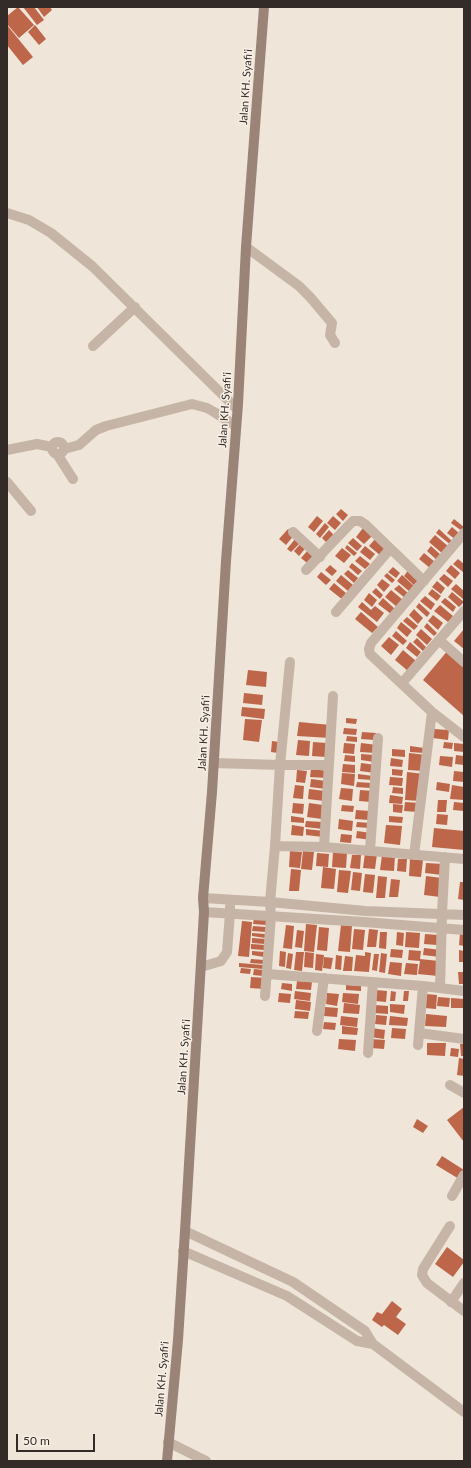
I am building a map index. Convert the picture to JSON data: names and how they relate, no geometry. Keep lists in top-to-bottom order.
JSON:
{
  "streets": {
    "main road": ["Jalan KH. Syafi'i"]
  },
  "scale_bar": "50 m"
}
